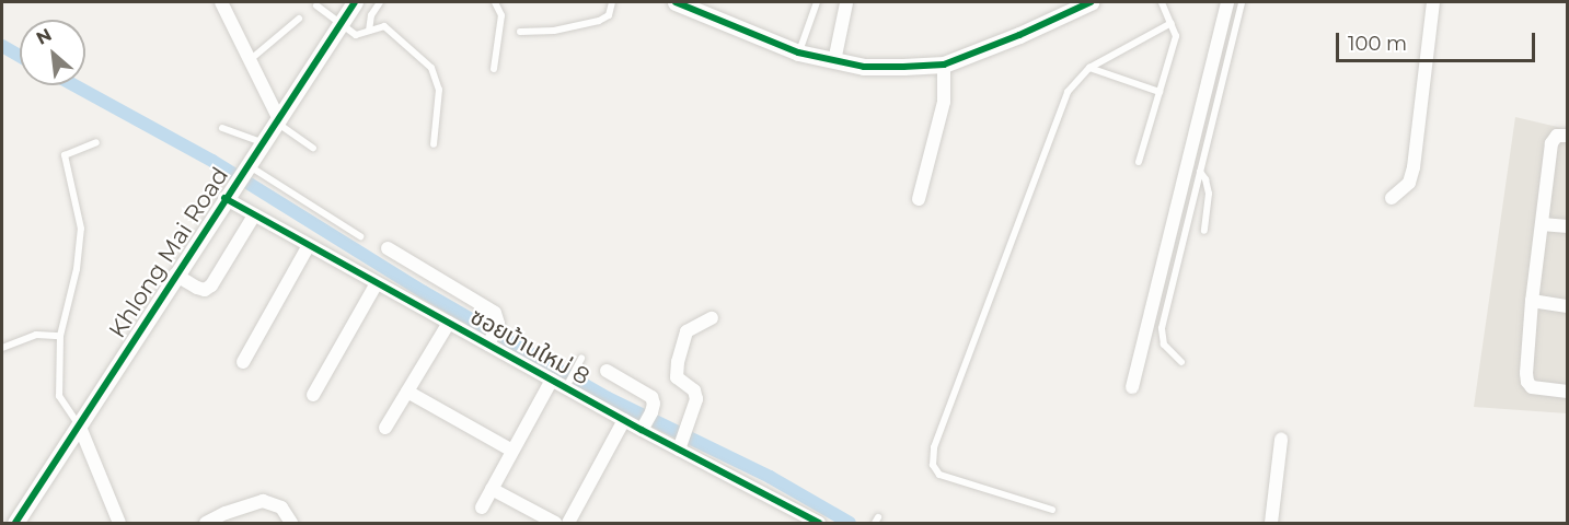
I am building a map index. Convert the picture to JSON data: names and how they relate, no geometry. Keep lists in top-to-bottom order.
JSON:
{
  "streets": {
    "street": ["Khlong Mai Road", "ซอยบ้านใหม่ 8"]
  },
  "crossings": [
    ["Khlong Mai Road", "ซอยบ้านใหม่ 8"]
  ],
  "scale_bar": "100 m",
  "north": "top left"
}
